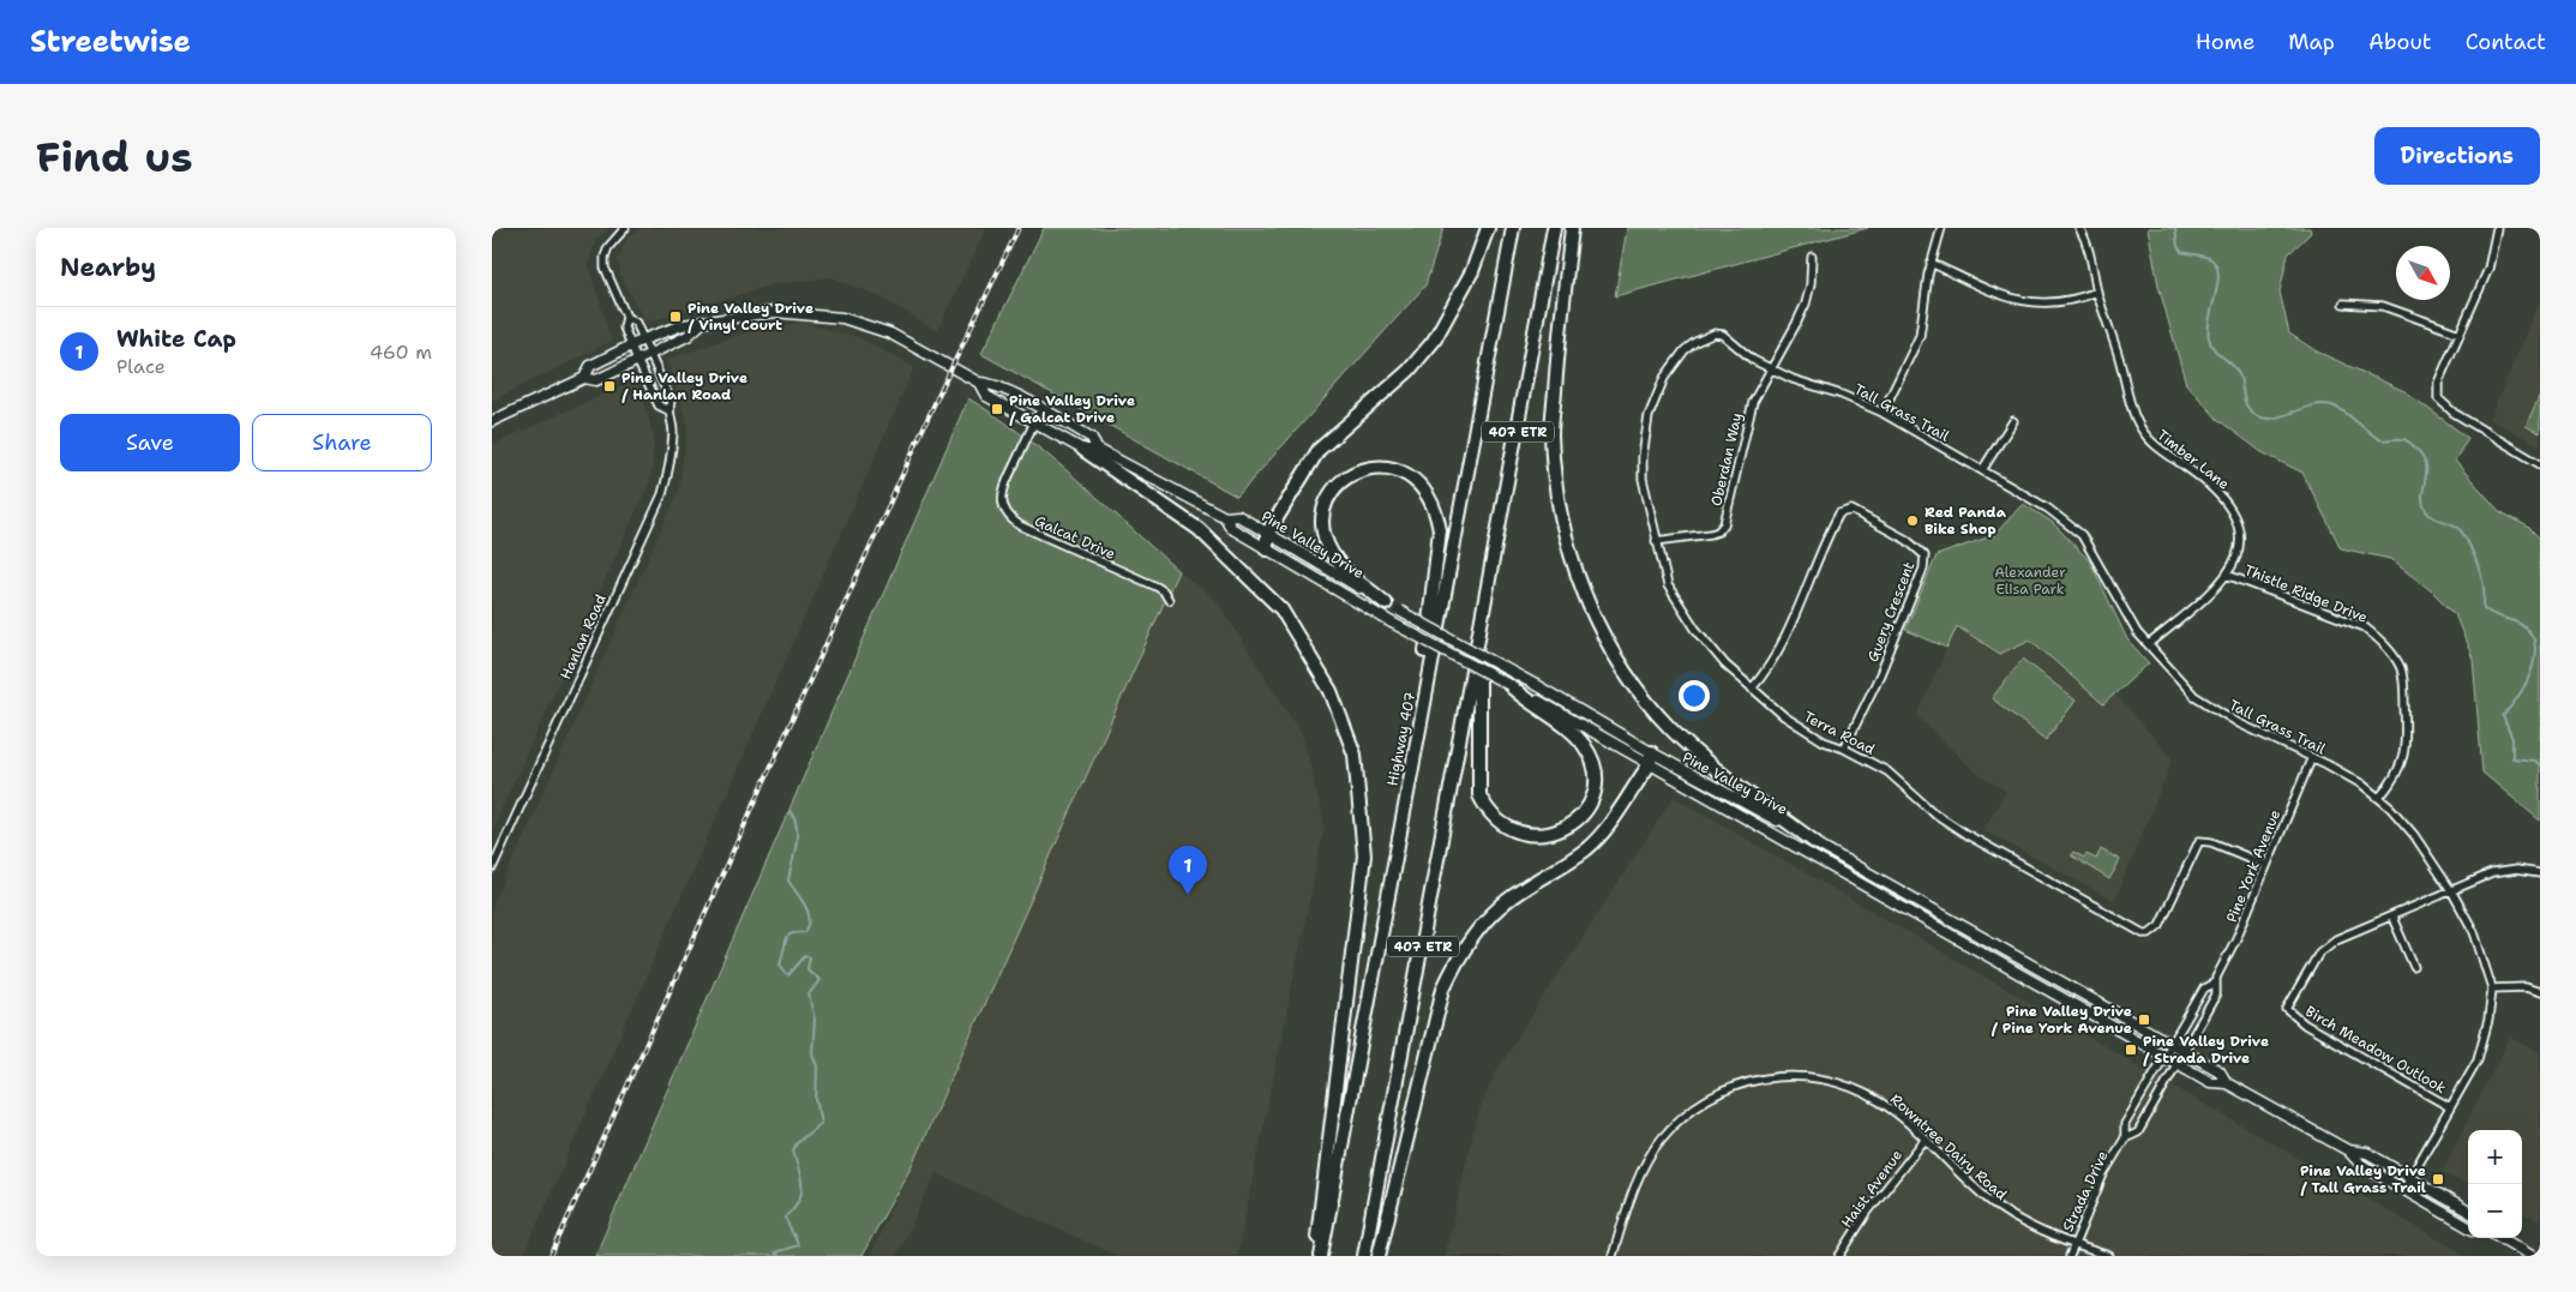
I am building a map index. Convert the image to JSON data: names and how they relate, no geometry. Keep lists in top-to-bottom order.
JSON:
{
  "streets": {
    "highway": ["407 ETR", "Highway 407"],
    "main road": ["Pine Valley Drive"],
    "street": [
      "Tall Grass Trail",
      "Oberdan Way",
      "Timber Lane",
      "Galcat Drive",
      "Thistle Ridge Drive",
      "Guery Crescent",
      "Hanlan Road",
      "Terra Road",
      "Pine York Avenue",
      "Birch Meadow Outlook",
      "Rowntree Dairy Road",
      "Haist Avenue",
      "Strada Drive"
    ]
  },
  "crossings": [
    ["Tall Grass Trail", "Oberdan Way"],
    ["Tall Grass Trail", "Timber Lane"],
    ["Tall Grass Trail", "Pine Valley Drive"],
    ["Tall Grass Trail", "Thistle Ridge Drive"],
    ["Tall Grass Trail", "Terra Road"],
    ["Tall Grass Trail", "Pine York Avenue"],
    ["Tall Grass Trail", "Birch Meadow Outlook"],
    ["Oberdan Way", "Terra Road"],
    ["Timber Lane", "Thistle Ridge Drive"],
    ["Galcat Drive", "Pine Valley Drive"],
    ["Pine Valley Drive", "Hanlan Road"],
    ["Pine Valley Drive", "Pine York Avenue"],
    ["Pine Valley Drive", "Strada Drive"],
    ["Guery Crescent", "Terra Road"],
    ["Terra Road", "Pine York Avenue"],
    ["Pine York Avenue", "Strada Drive"],
    ["Rowntree Dairy Road", "Haist Avenue"],
    ["Rowntree Dairy Road", "Strada Drive"]
  ],
  "parks": ["Alexander Elisa Park"],
  "places": {
    "transit": [
      "Pine Valley Drive / Vinyl Court",
      "Pine Valley Drive / Hanlan Road",
      "Pine Valley Drive / Galcat Drive",
      "Pine Valley Drive / Pine York Avenue",
      "Pine Valley Drive / Strada Drive",
      "Pine Valley Drive / Tall Grass Trail"
    ],
    "other": ["Red Panda Bike Shop"]
  },
  "north": "bottom right",
  "page": {
    "header": "Streetwise",
    "nav": [
      "Home",
      "Map",
      "About",
      "Contact"
    ],
    "buttons": [
      "Directions",
      ["Save", "Share"]
    ],
    "title": "Find us",
    "heading": "Nearby",
    "list": [
      {
        "mark": "1",
        "name": "White Cap",
        "note": "Place",
        "value": "460 m"
      }
    ],
    "pins": "1",
    "map_buttons": ["+", "−"]
  }
}
